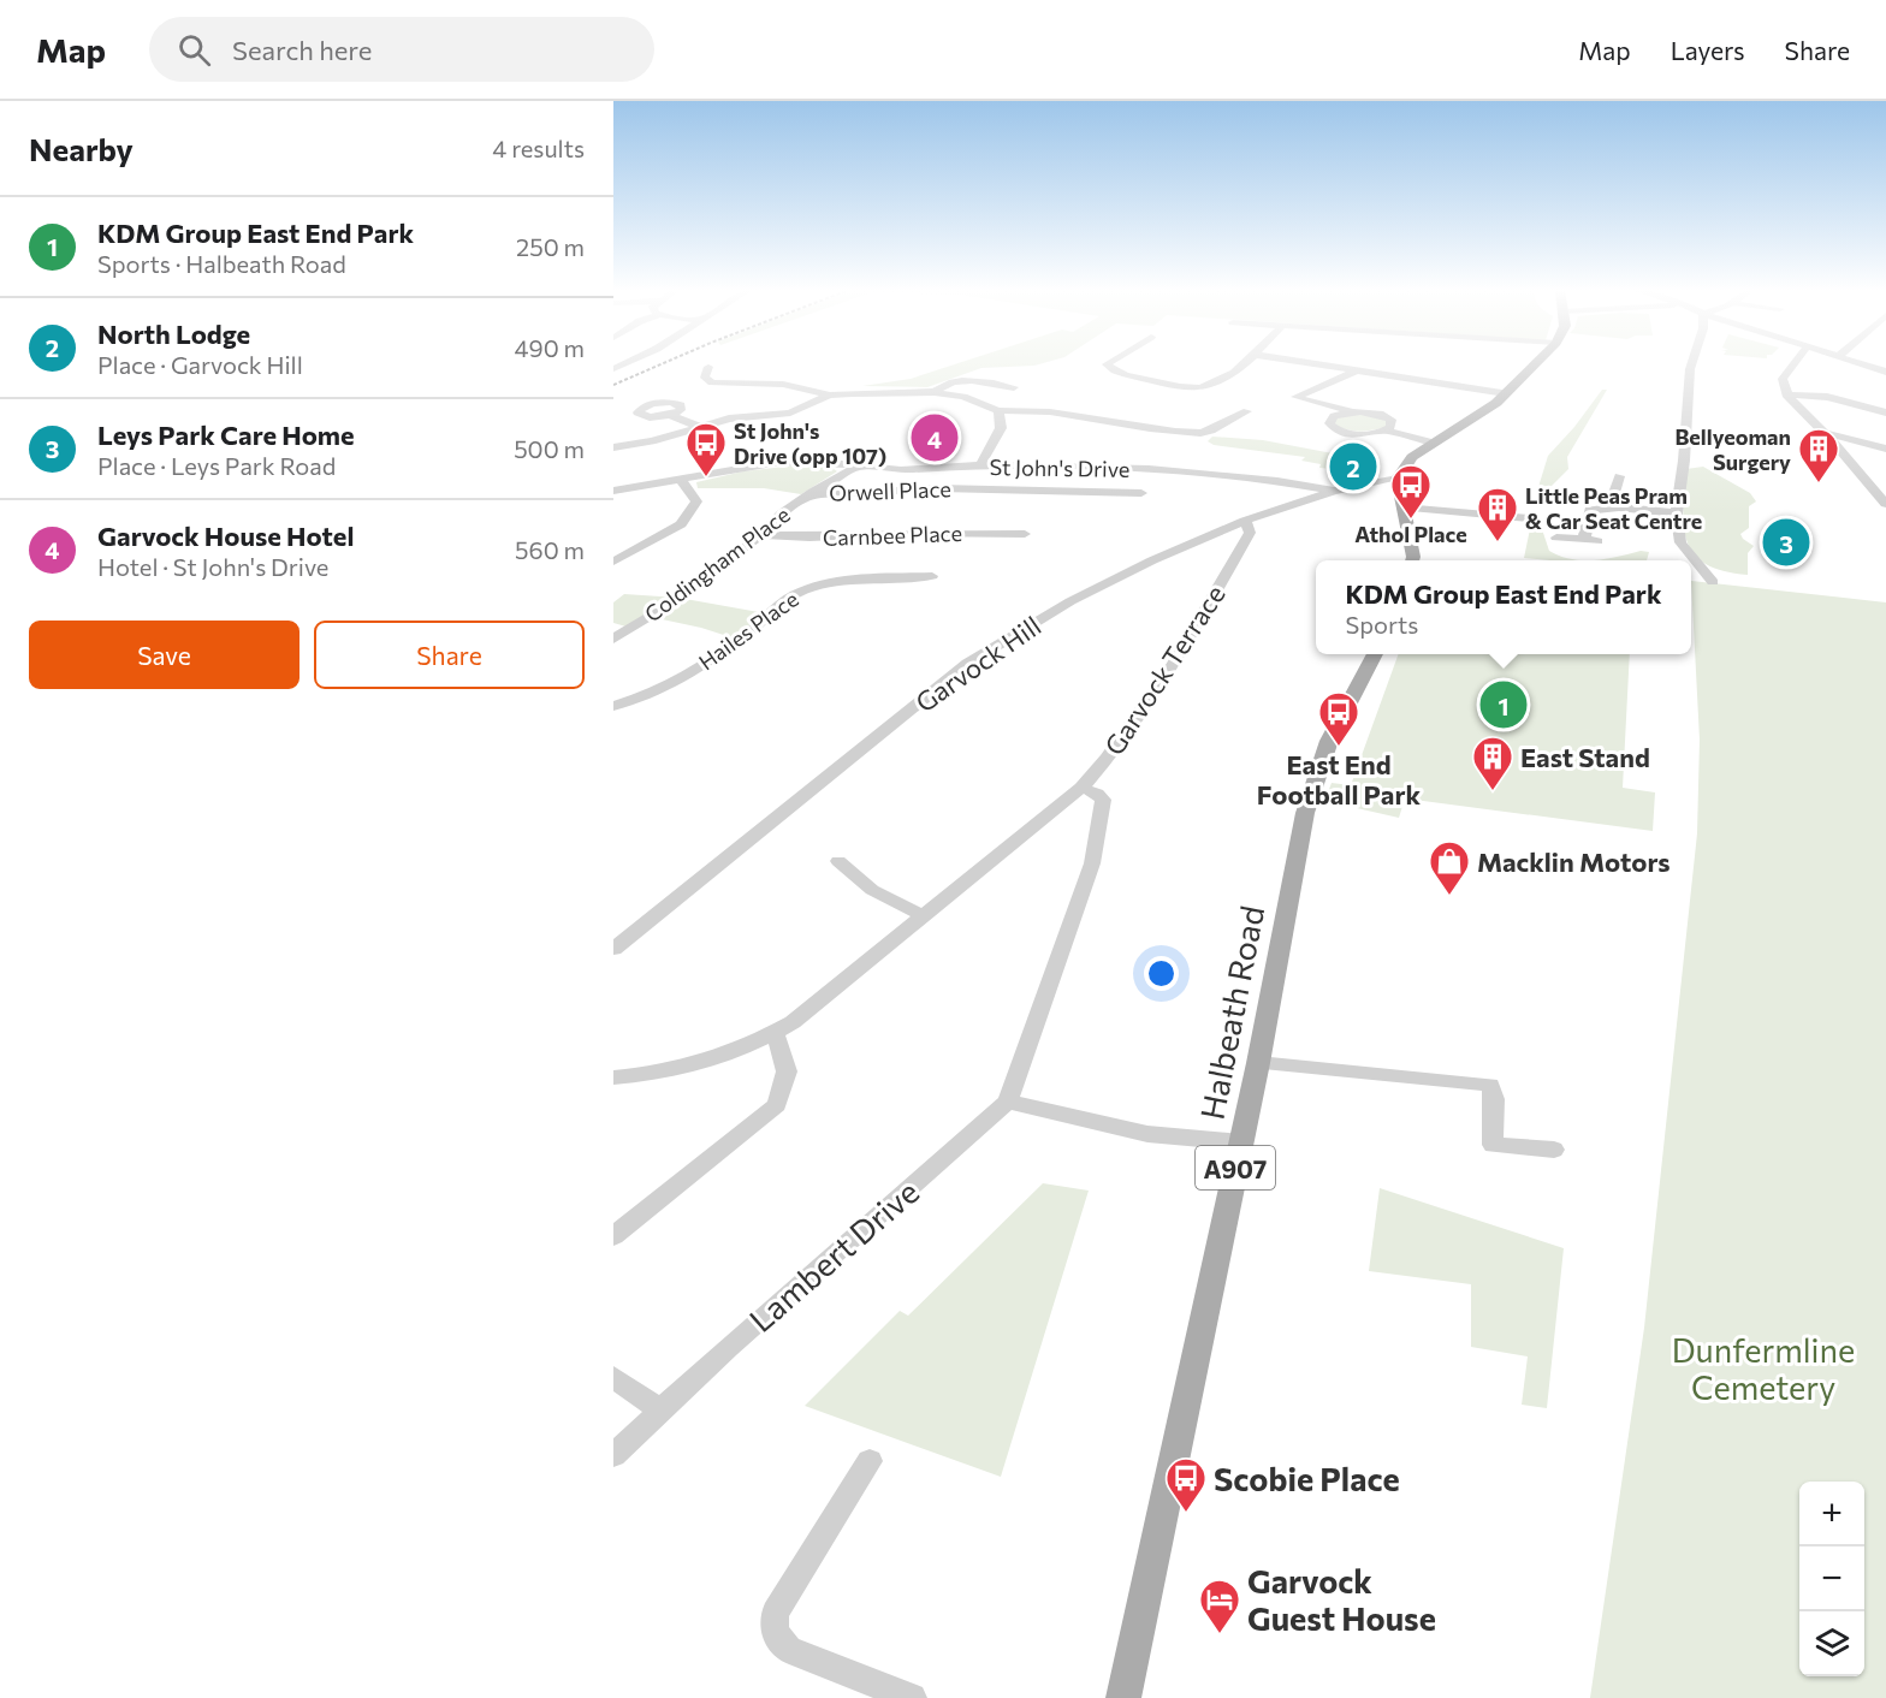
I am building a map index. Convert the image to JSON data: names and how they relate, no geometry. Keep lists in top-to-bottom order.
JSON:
{
  "streets": {
    "main road": ["Halbeath Road", "A907"],
    "street": [
      "St John's Drive",
      "Orwell Place",
      "Carnbee Place",
      "Coldingham Place",
      "Hailes Place",
      "Garvock Hill",
      "Garvock Terrace",
      "Lambert Drive"
    ]
  },
  "crossings": [
    ["St John's Drive", "Coldingham Place"],
    ["St John's Drive", "Garvock Hill"],
    ["Orwell Place", "Coldingham Place"],
    ["Carnbee Place", "Coldingham Place"],
    ["Garvock Hill", "Garvock Terrace"],
    ["Garvock Terrace", "Lambert Drive"]
  ],
  "parks": ["Dunfermline Cemetery"],
  "places": {
    "bus stop": [
      "St John's Drive (opp 107)",
      "Athol Place",
      "East End Football Park",
      "Scobie Place"
    ],
    "building": ["Bellyeoman Surgery", "Little Peas Pram & Car Seat Centre", "East Stand"],
    "shop": ["Macklin Motors"],
    "hotel": ["Garvock Guest House"]
  },
  "page": {
    "header": "Map",
    "search": "Search here",
    "nav": ["Map", "Layers", "Share"],
    "heading": ["Nearby", "4 results"],
    "list": [
      {
        "mark": "1",
        "name": "KDM Group East End Park",
        "note": "Sports · Halbeath Road",
        "value": "250 m"
      },
      {
        "mark": "2",
        "name": "North Lodge",
        "note": "Place · Garvock Hill",
        "value": "490 m"
      },
      {
        "mark": "3",
        "name": "Leys Park Care Home",
        "note": "Place · Leys Park Road",
        "value": "500 m"
      },
      {
        "mark": "4",
        "name": "Garvock House Hotel",
        "note": "Hotel · St John's Drive",
        "value": "560 m"
      }
    ],
    "pins": [
      "4",
      "2",
      "3",
      "1"
    ],
    "popup": ["KDM Group East End Park", "Sports"],
    "buttons": ["Save", "Share"],
    "map_buttons": ["+", "−"]
  }
}
